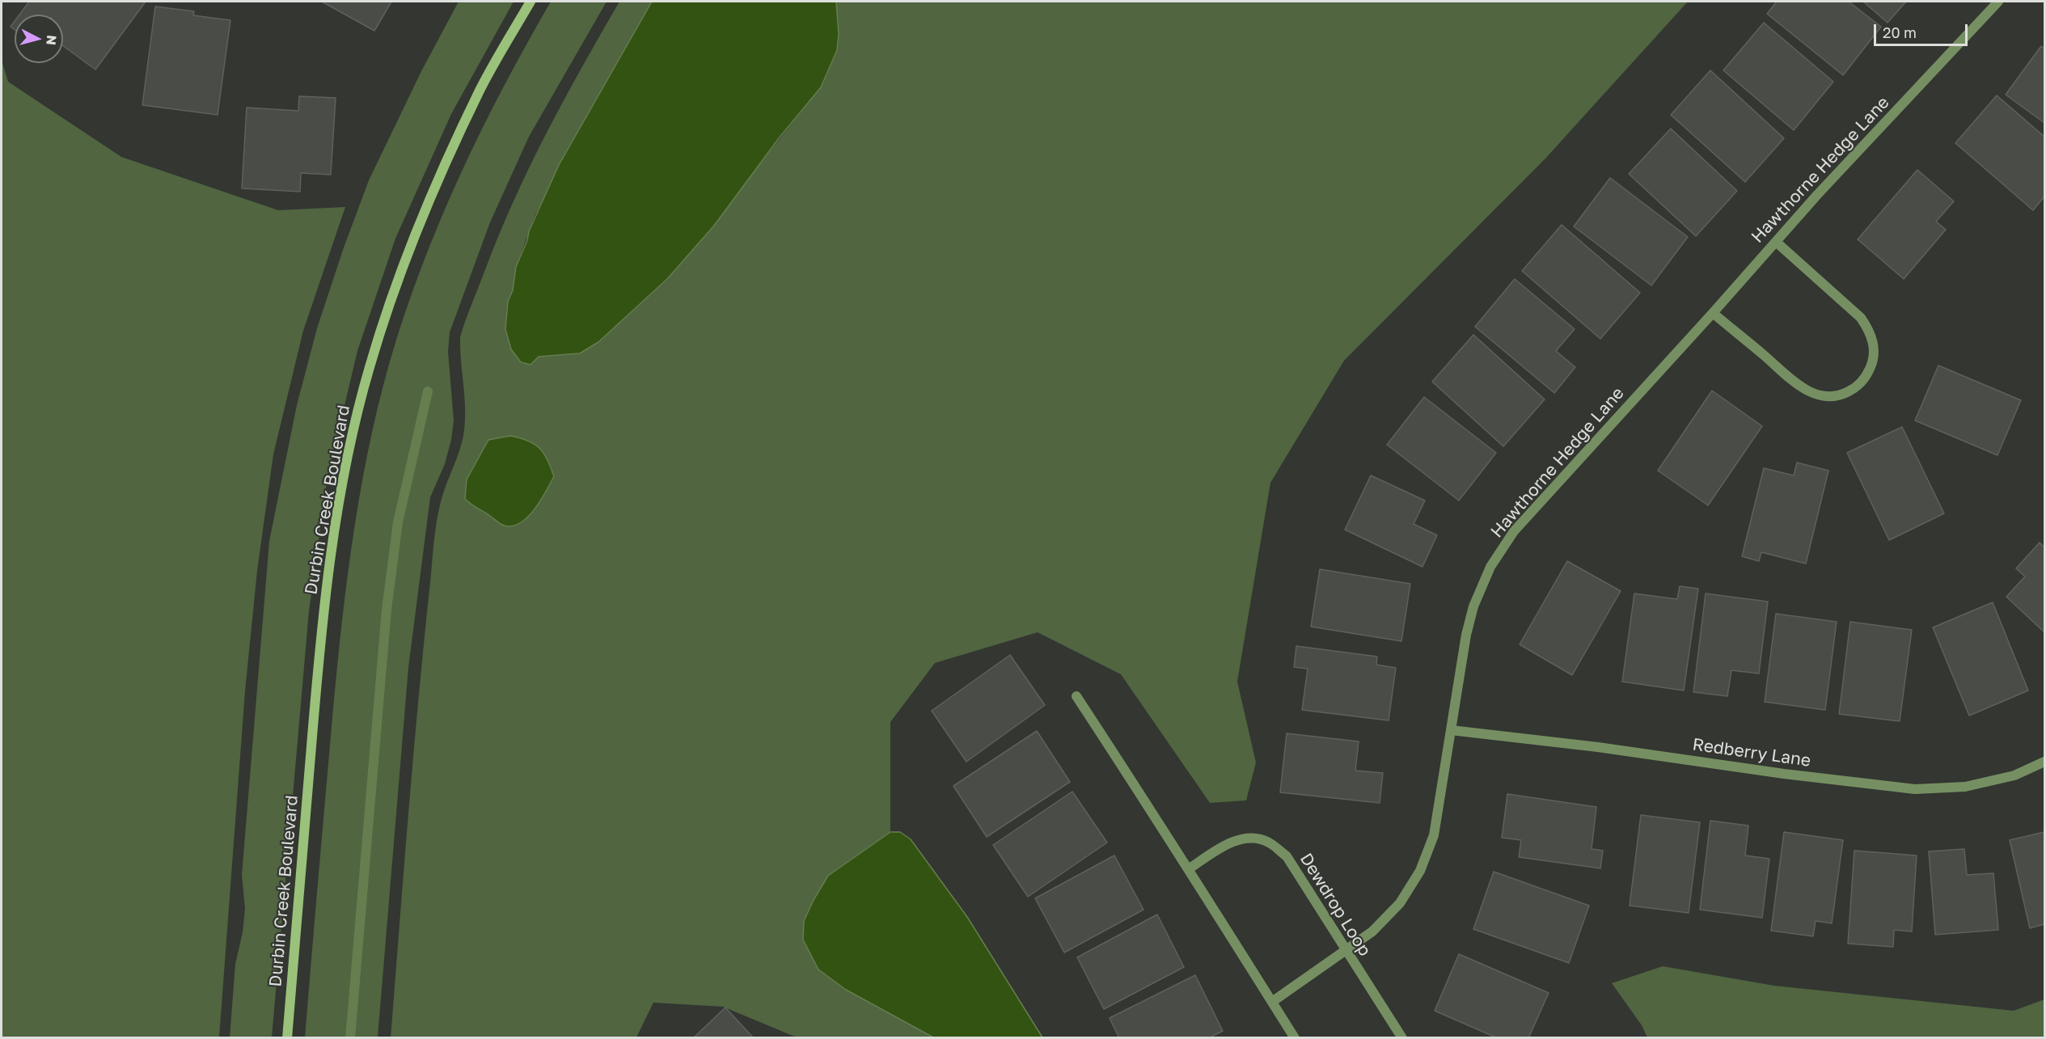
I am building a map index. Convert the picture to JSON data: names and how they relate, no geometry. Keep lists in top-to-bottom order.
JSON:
{
  "streets": {
    "street": [
      "Hawthorne Hedge Lane",
      "Durbin Creek Boulevard",
      "Redberry Lane",
      "Dewdrop Loop"
    ]
  },
  "crossings": [
    ["Hawthorne Hedge Lane", "Redberry Lane"],
    ["Hawthorne Hedge Lane", "Dewdrop Loop"]
  ],
  "scale_bar": "20 m",
  "north": "right"
}
